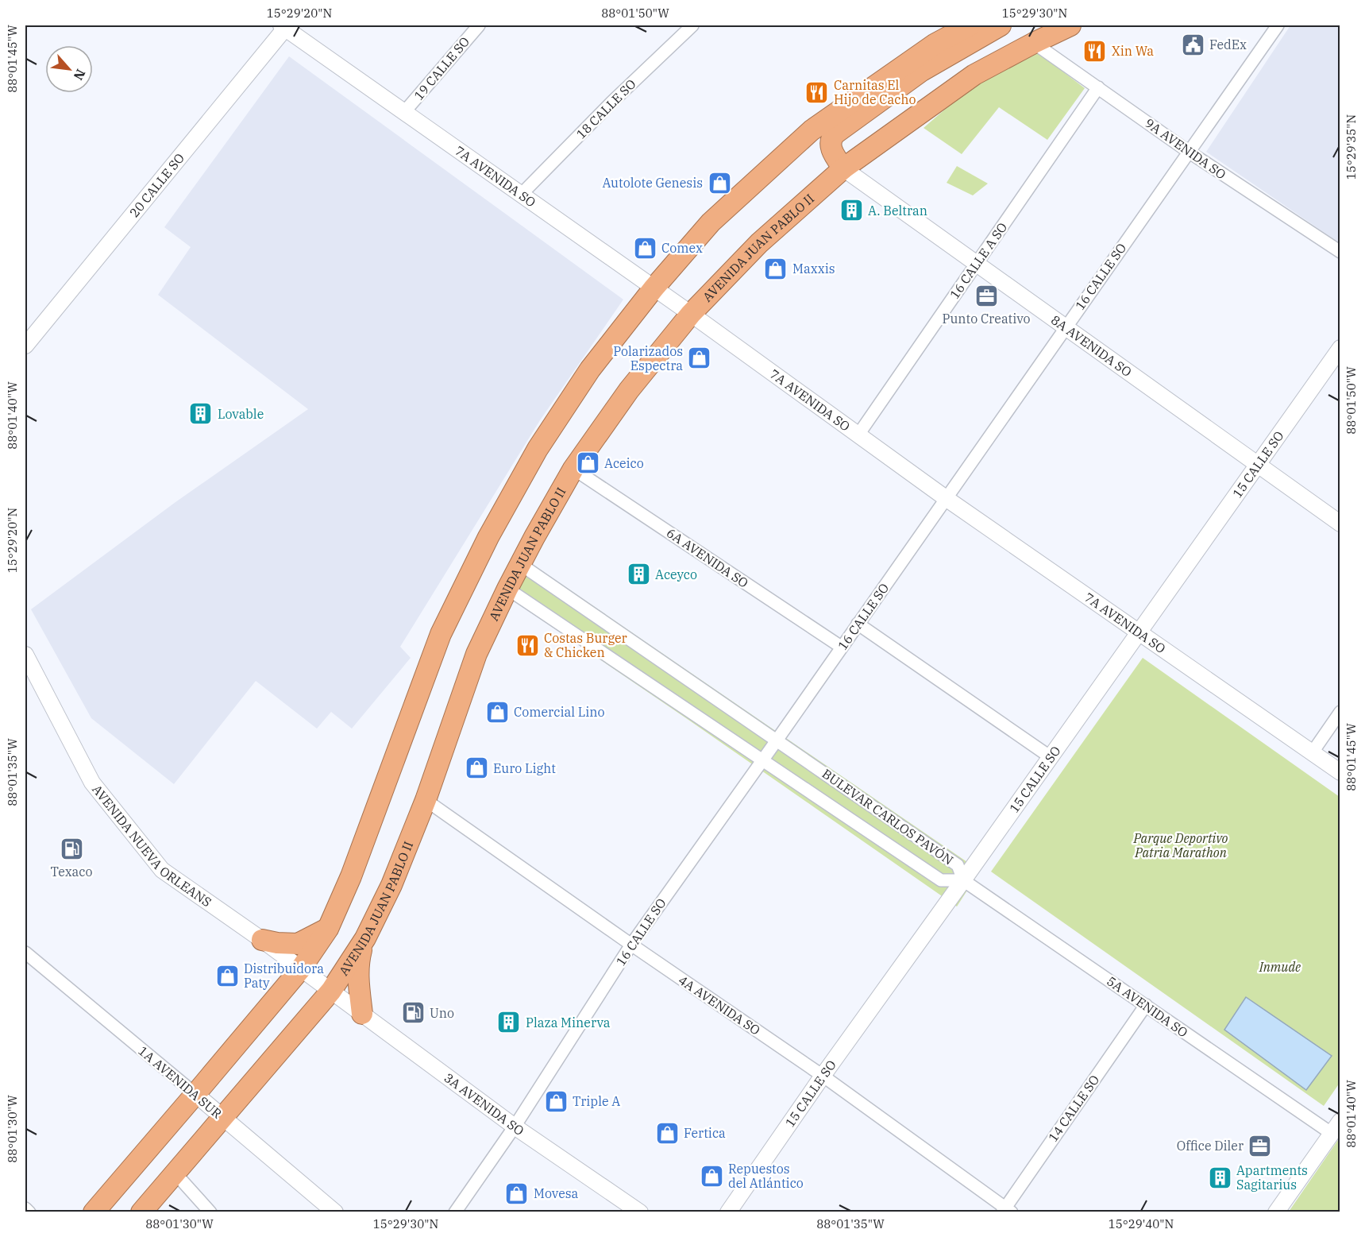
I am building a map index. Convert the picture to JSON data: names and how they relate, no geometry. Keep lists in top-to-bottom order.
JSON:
{
  "streets": {
    "highway": ["AVENIDA JUAN PABLO II"],
    "street": [
      "19 CALLE SO",
      "18 CALLE SO",
      "9A AVENIDA SO",
      "7A AVENIDA SO",
      "20 CALLE SO",
      "16 CALLE A SO",
      "16 CALLE SO",
      "8A AVENIDA SO",
      "15 CALLE SO",
      "6A AVENIDA SO",
      "BULEVAR CARLOS PAVÓN",
      "AVENIDA NUEVA ORLEANS",
      "4A AVENIDA SO",
      "5A AVENIDA SO",
      "1A AVENIDA SUR",
      "3A AVENIDA SO",
      "14 CALLE SO"
    ]
  },
  "crossings": [
    ["19 CALLE SO", "7A AVENIDA SO"],
    ["18 CALLE SO", "7A AVENIDA SO"],
    ["9A AVENIDA SO", "AVENIDA JUAN PABLO II"],
    ["9A AVENIDA SO", "16 CALLE A SO"],
    ["9A AVENIDA SO", "16 CALLE SO"],
    ["7A AVENIDA SO", "20 CALLE SO"],
    ["7A AVENIDA SO", "AVENIDA JUAN PABLO II"],
    ["7A AVENIDA SO", "16 CALLE A SO"],
    ["7A AVENIDA SO", "16 CALLE SO"],
    ["7A AVENIDA SO", "15 CALLE SO"],
    ["AVENIDA JUAN PABLO II", "8A AVENIDA SO"],
    ["AVENIDA JUAN PABLO II", "6A AVENIDA SO"],
    ["AVENIDA JUAN PABLO II", "BULEVAR CARLOS PAVÓN"],
    ["AVENIDA JUAN PABLO II", "AVENIDA NUEVA ORLEANS"],
    ["AVENIDA JUAN PABLO II", "4A AVENIDA SO"],
    ["AVENIDA JUAN PABLO II", "1A AVENIDA SUR"],
    ["AVENIDA JUAN PABLO II", "3A AVENIDA SO"],
    ["16 CALLE A SO", "8A AVENIDA SO"],
    ["16 CALLE SO", "8A AVENIDA SO"],
    ["16 CALLE SO", "6A AVENIDA SO"],
    ["16 CALLE SO", "BULEVAR CARLOS PAVÓN"],
    ["16 CALLE SO", "4A AVENIDA SO"],
    ["16 CALLE SO", "3A AVENIDA SO"],
    ["8A AVENIDA SO", "15 CALLE SO"],
    ["15 CALLE SO", "BULEVAR CARLOS PAVÓN"],
    ["15 CALLE SO", "4A AVENIDA SO"],
    ["15 CALLE SO", "5A AVENIDA SO"],
    ["BULEVAR CARLOS PAVÓN", "5A AVENIDA SO"],
    ["AVENIDA NUEVA ORLEANS", "3A AVENIDA SO"],
    ["4A AVENIDA SO", "14 CALLE SO"],
    ["5A AVENIDA SO", "14 CALLE SO"]
  ],
  "parks": ["Parque Deportivo Patria Marathon", "Inmude"],
  "places": {
    "public building": ["FedEx"],
    "restaurant": ["Xin Wa", "Carnitas El Hijo de Cacho", "Costas Burger & Chicken"],
    "shop": [
      "Autolote Genesis",
      "Comex",
      "Maxxis",
      "Polarizados Espectra",
      "Aceico",
      "Comercial Lino",
      "Euro Light",
      "Distribuidora Paty",
      "Triple A",
      "Fertica",
      "Repuestos del Atlántico",
      "Movesa"
    ],
    "building": [
      "A. Beltran",
      "Lovable",
      "Aceyco",
      "Plaza Minerva",
      "Apartments Sagitarius"
    ],
    "office": ["Punto Creativo", "Office Diler"],
    "fuel station": ["Texaco", "Uno"]
  },
  "north": "bottom right",
  "coordinates": [
    "15°29'20\"N",
    "88°01'50\"W",
    "15°29'30\"N",
    "88°01'45\"W",
    "15°29'35\"N",
    "88°01'40\"W",
    "88°01'35\"W",
    "88°01'30\"W",
    "15°29'40\"N"
  ]
}
